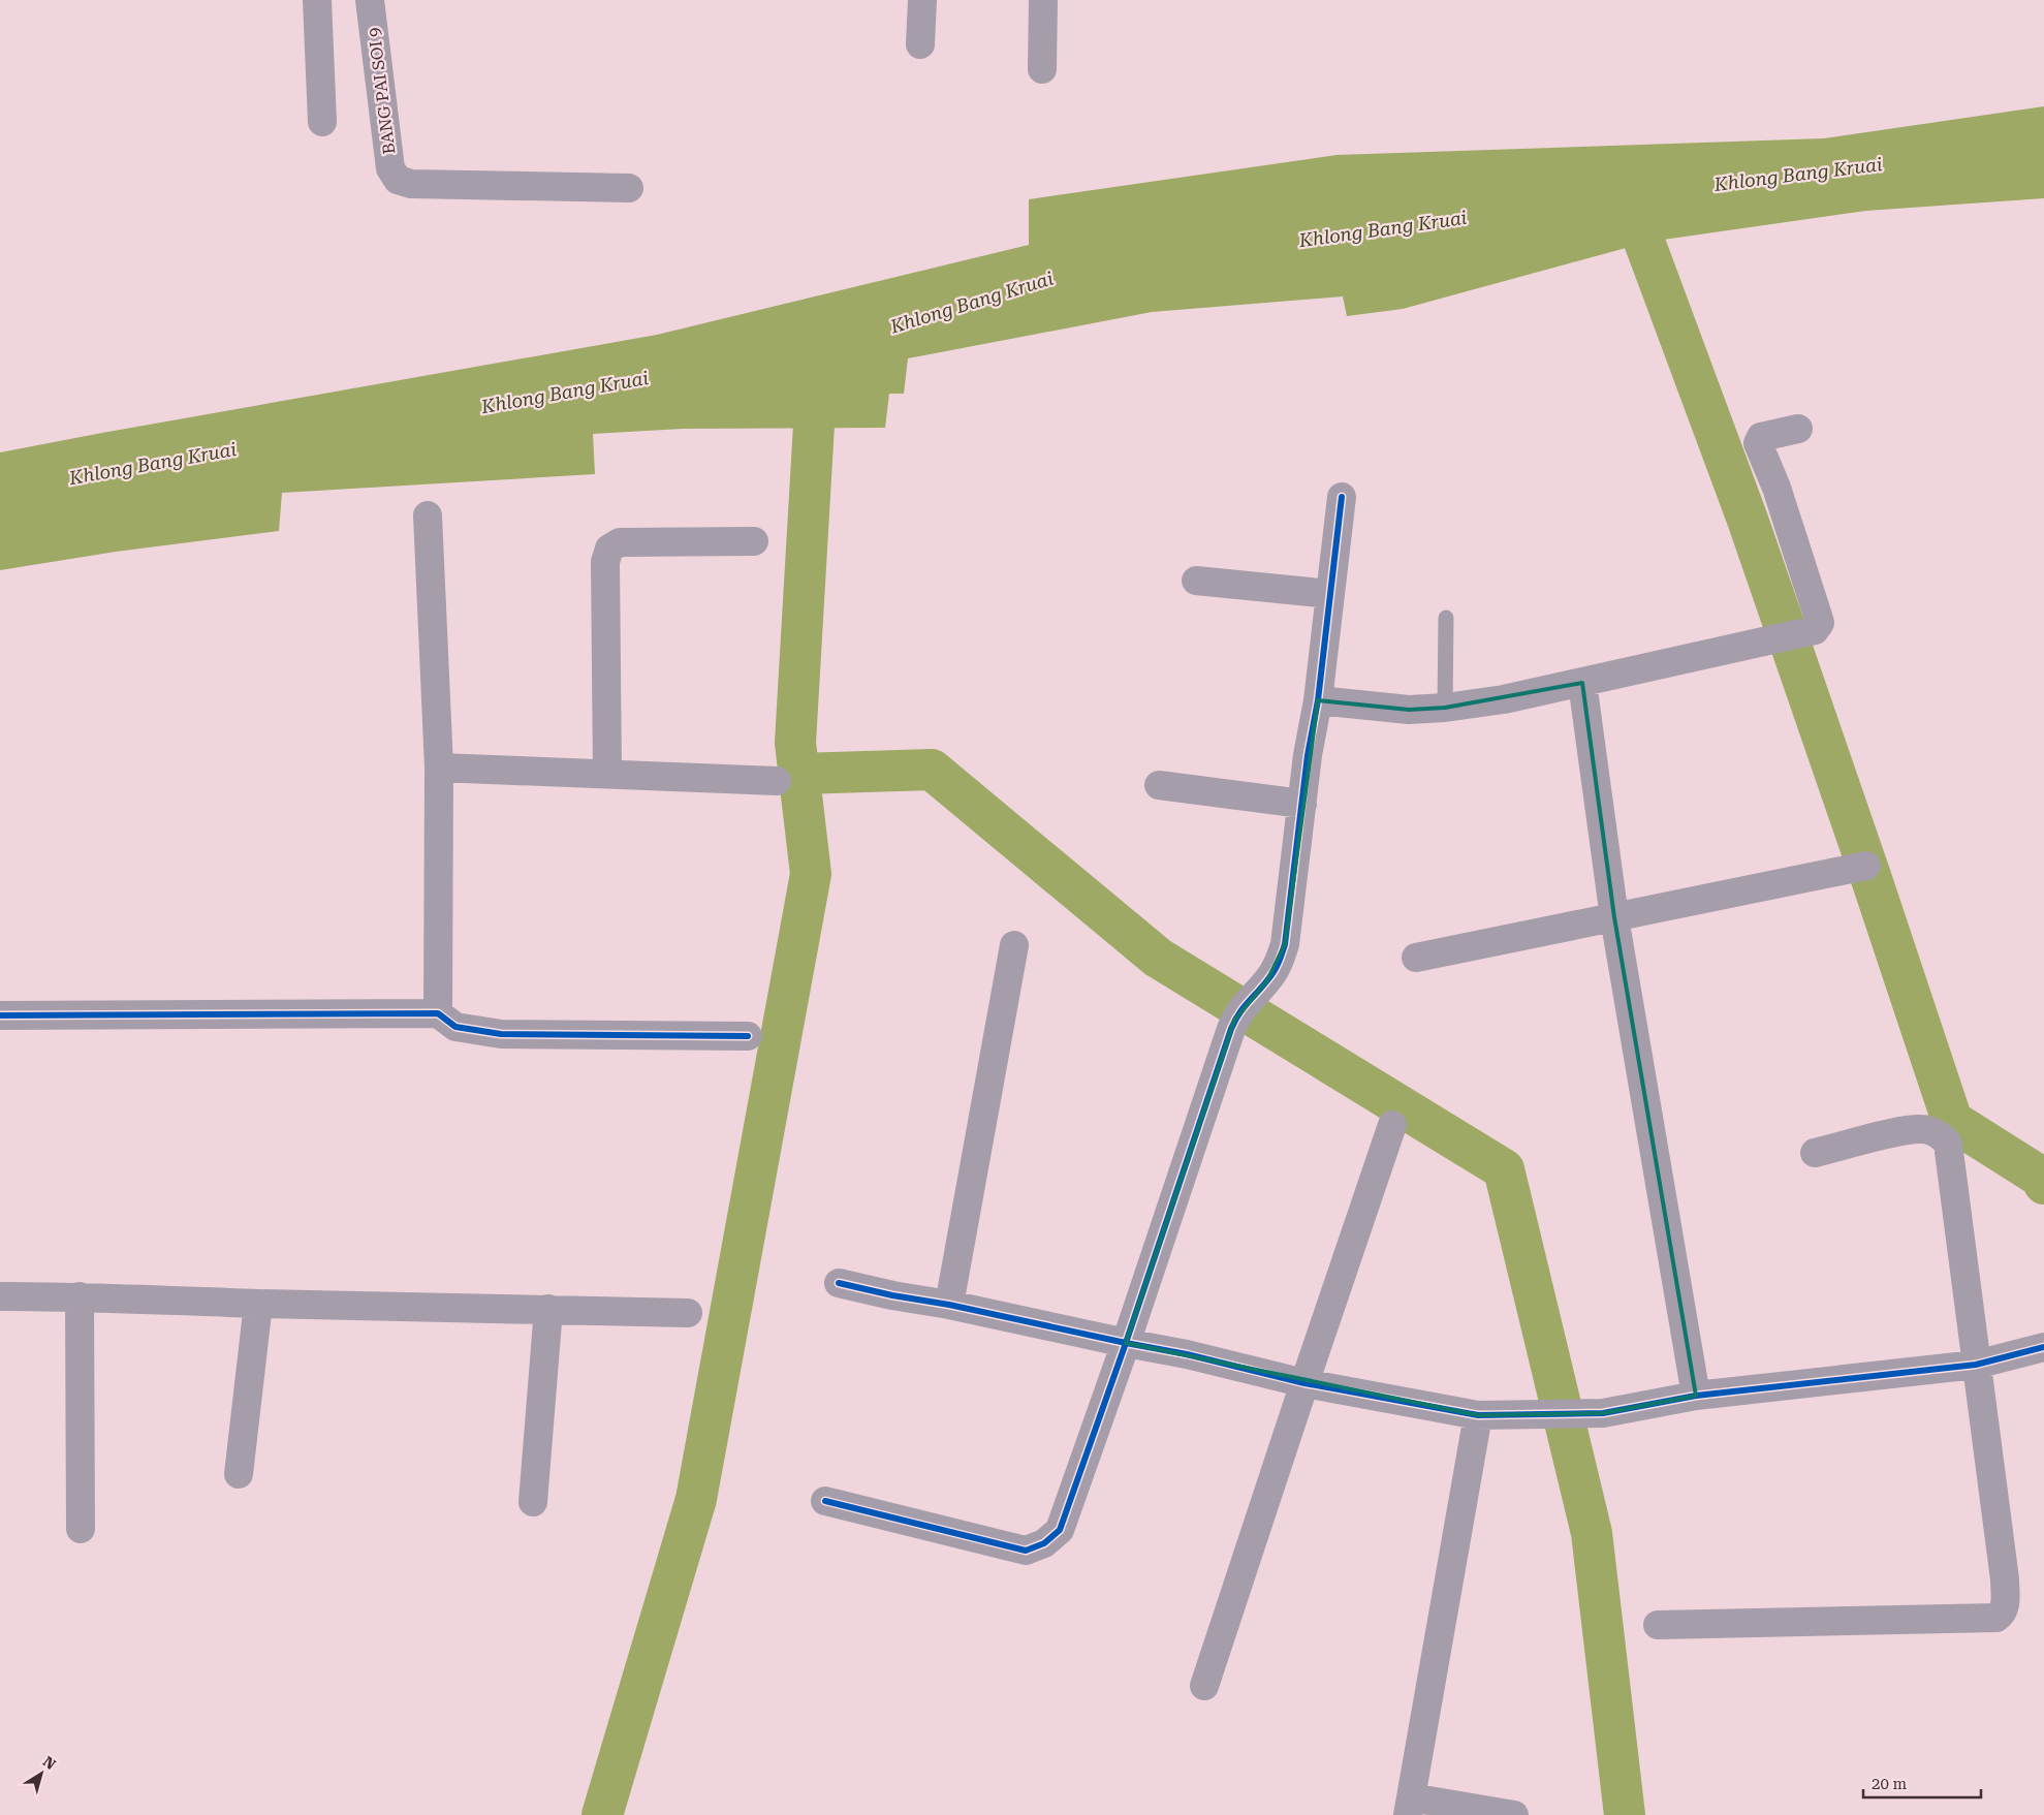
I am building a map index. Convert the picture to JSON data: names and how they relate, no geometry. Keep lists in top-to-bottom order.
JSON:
{
  "streets": {
    "street": ["BANG PAI SOI 9"]
  },
  "water": ["Khlong Bang Kruai"],
  "scale_bar": "20 m",
  "north": "top right"
}
